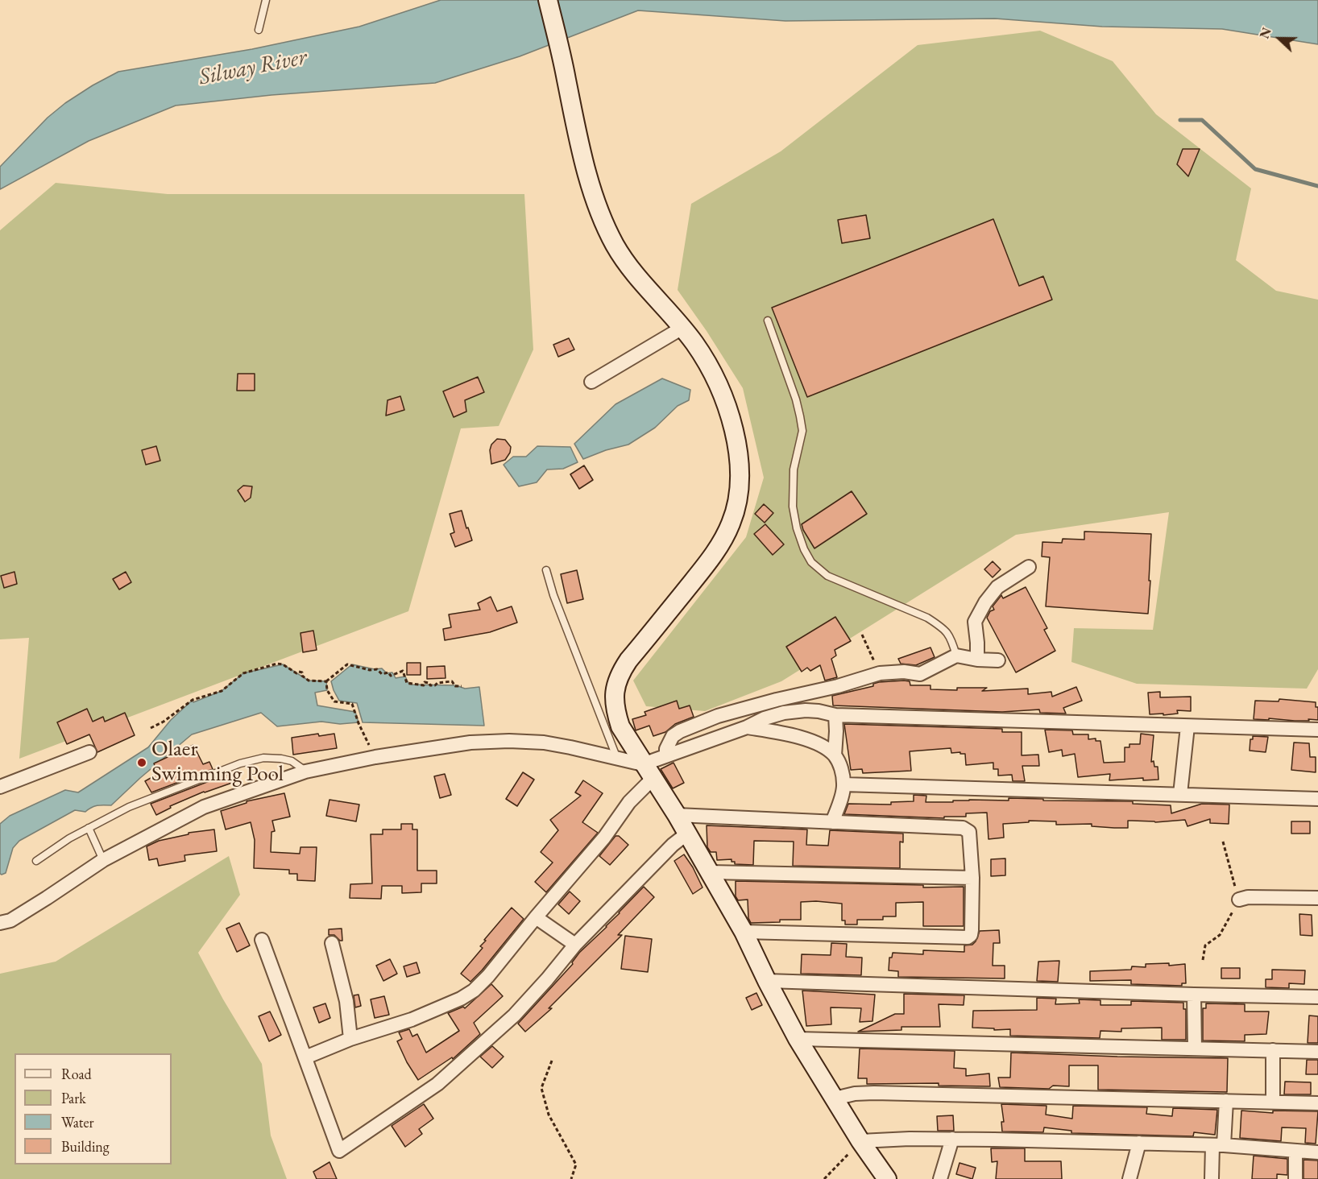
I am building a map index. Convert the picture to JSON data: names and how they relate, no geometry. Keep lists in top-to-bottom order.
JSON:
{
  "water": ["Silway River"],
  "places": ["Olaer Swimming Pool"],
  "legend": [
    "Road",
    "Park",
    "Water",
    "Building"
  ],
  "north": "left"
}
